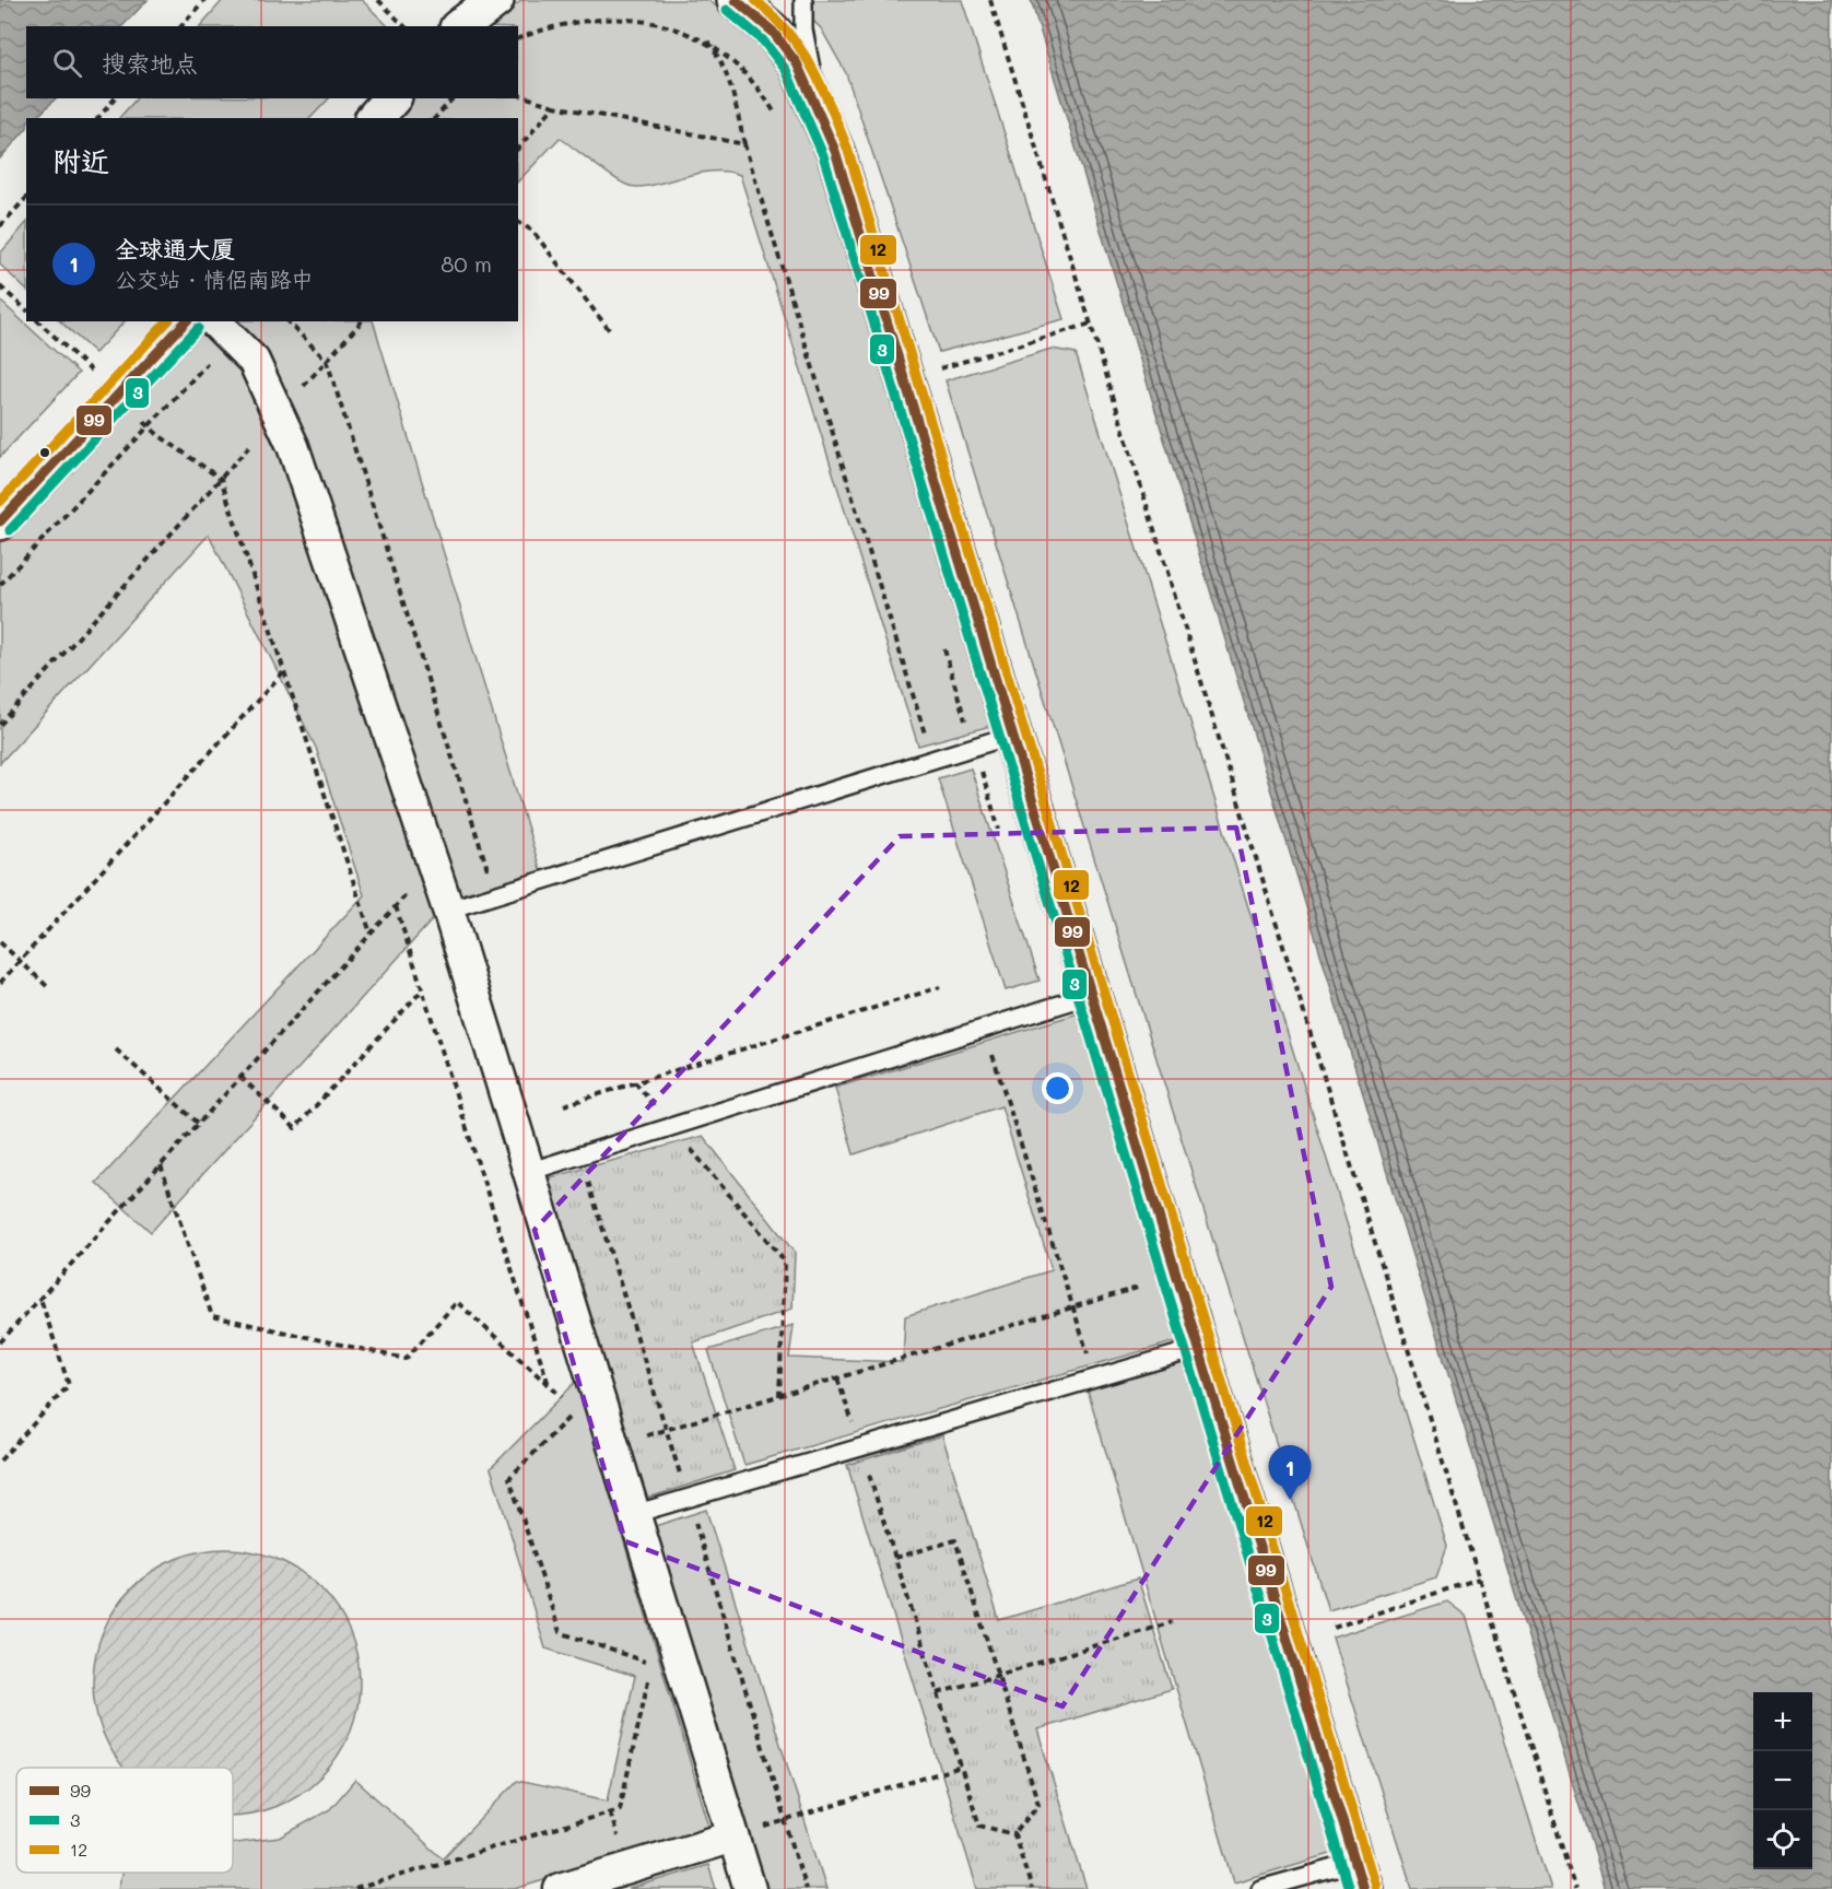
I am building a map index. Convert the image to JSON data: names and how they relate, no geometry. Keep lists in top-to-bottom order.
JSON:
{
  "lines": ["transit line 99", "transit line 12", "transit line 3"],
  "legend": ["99", "3", "12"],
  "page": {
    "search": "搜索地点",
    "heading": "附近",
    "list": [
      {
        "mark": "1",
        "name": "全球通大厦",
        "note": "公交站 · 情侣南路中",
        "value": "80 m"
      }
    ],
    "pins": "1",
    "map_buttons": ["+", "−"]
  }
}
